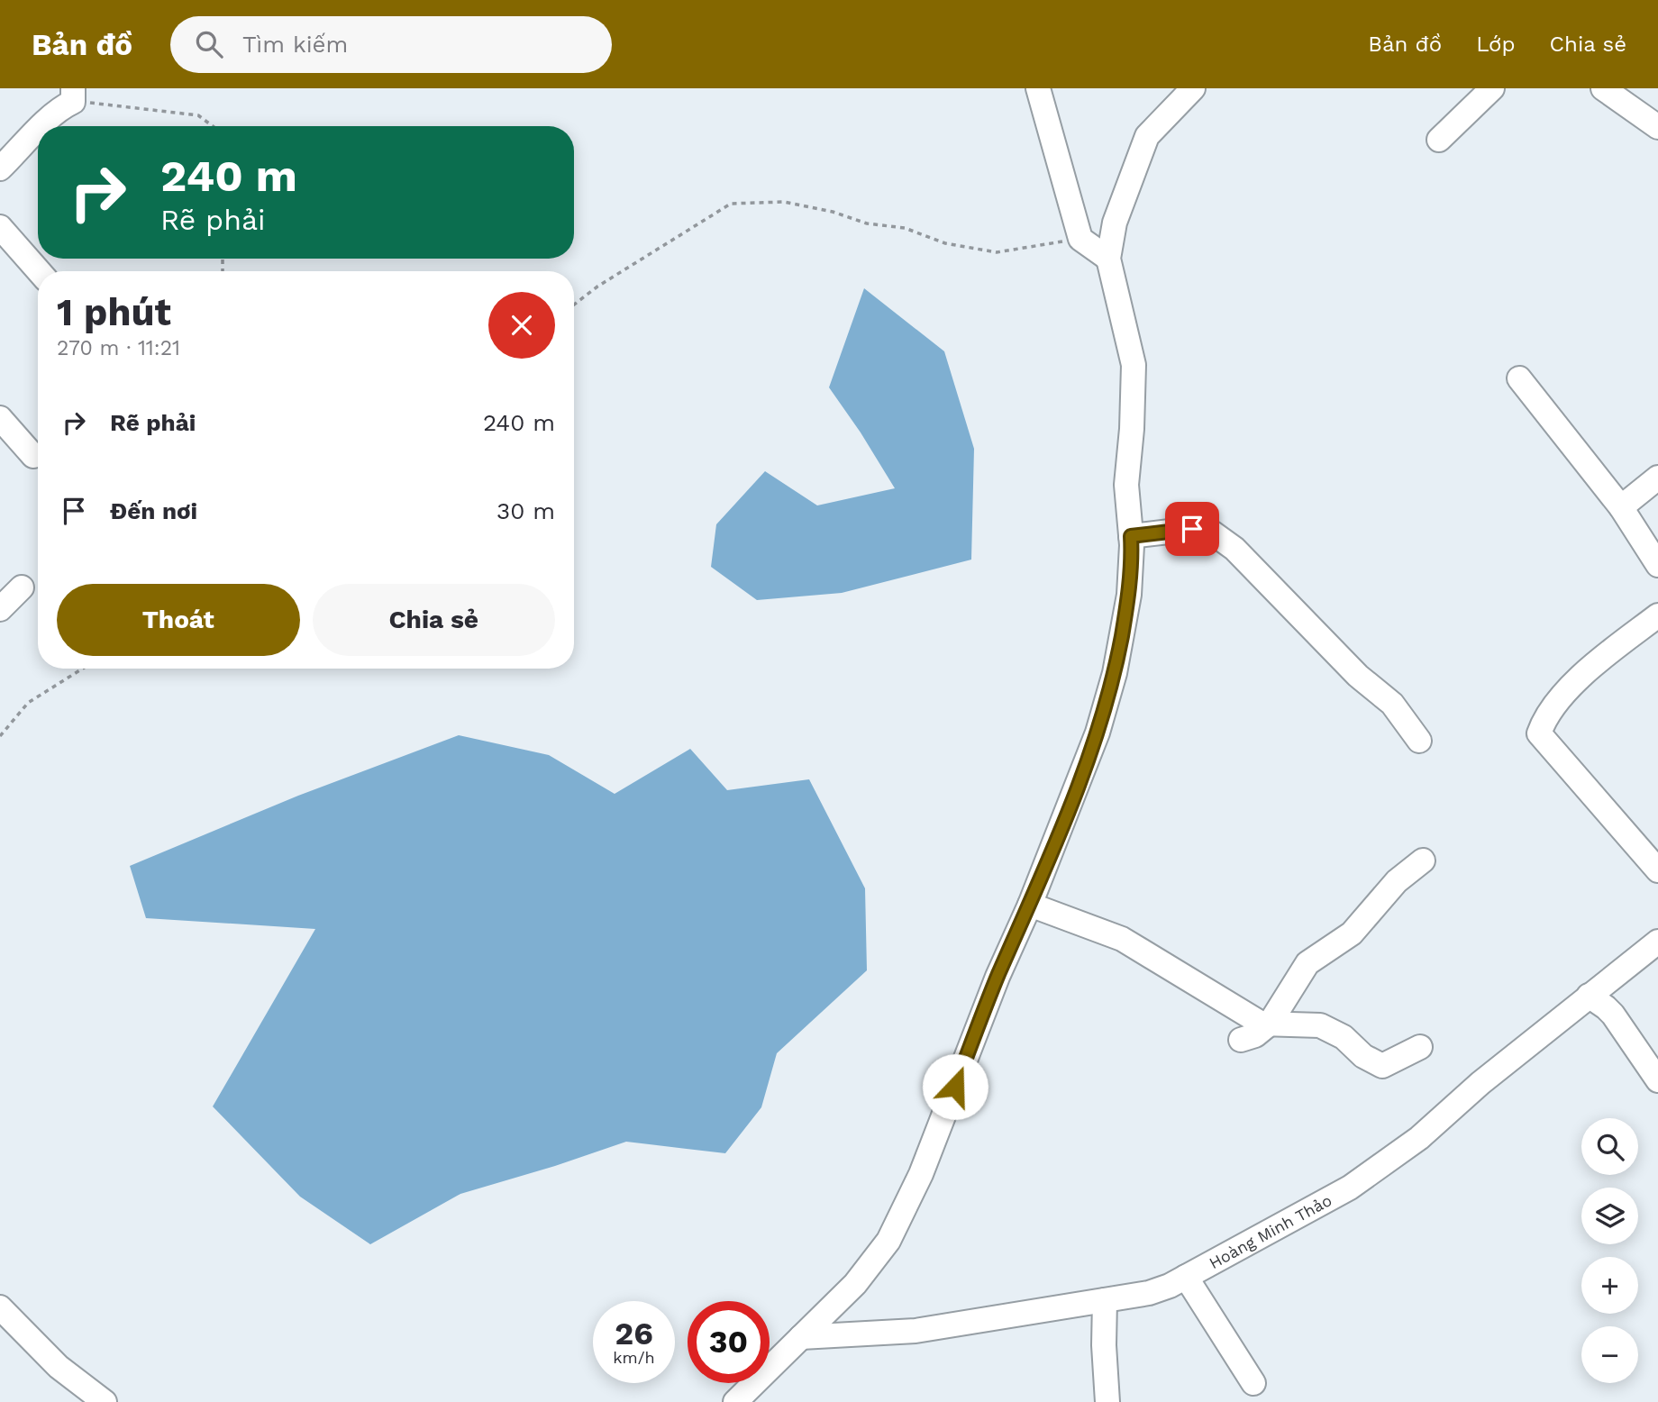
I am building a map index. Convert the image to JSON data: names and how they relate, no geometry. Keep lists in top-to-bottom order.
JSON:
{
  "streets": {
    "street": ["Hoàng Minh Thảo"]
  },
  "page": {
    "header": "Bản đồ",
    "search": "Tìm kiếm",
    "nav": ["Bản đồ", "Lớp", "Chia sẻ"],
    "turn": ["240 m", "Rẽ phải"],
    "heading": ["1 phút", "270 m · 11:21"],
    "list": [
      {
        "name": "Rẽ phải",
        "value": "240 m"
      },
      {
        "name": "Đến nơi",
        "value": "30 m"
      }
    ],
    "buttons": ["Thoát", "Chia sẻ"],
    "map_buttons": ["+", "−"],
    "speed": "26 km/h",
    "limit": "30"
  }
}
